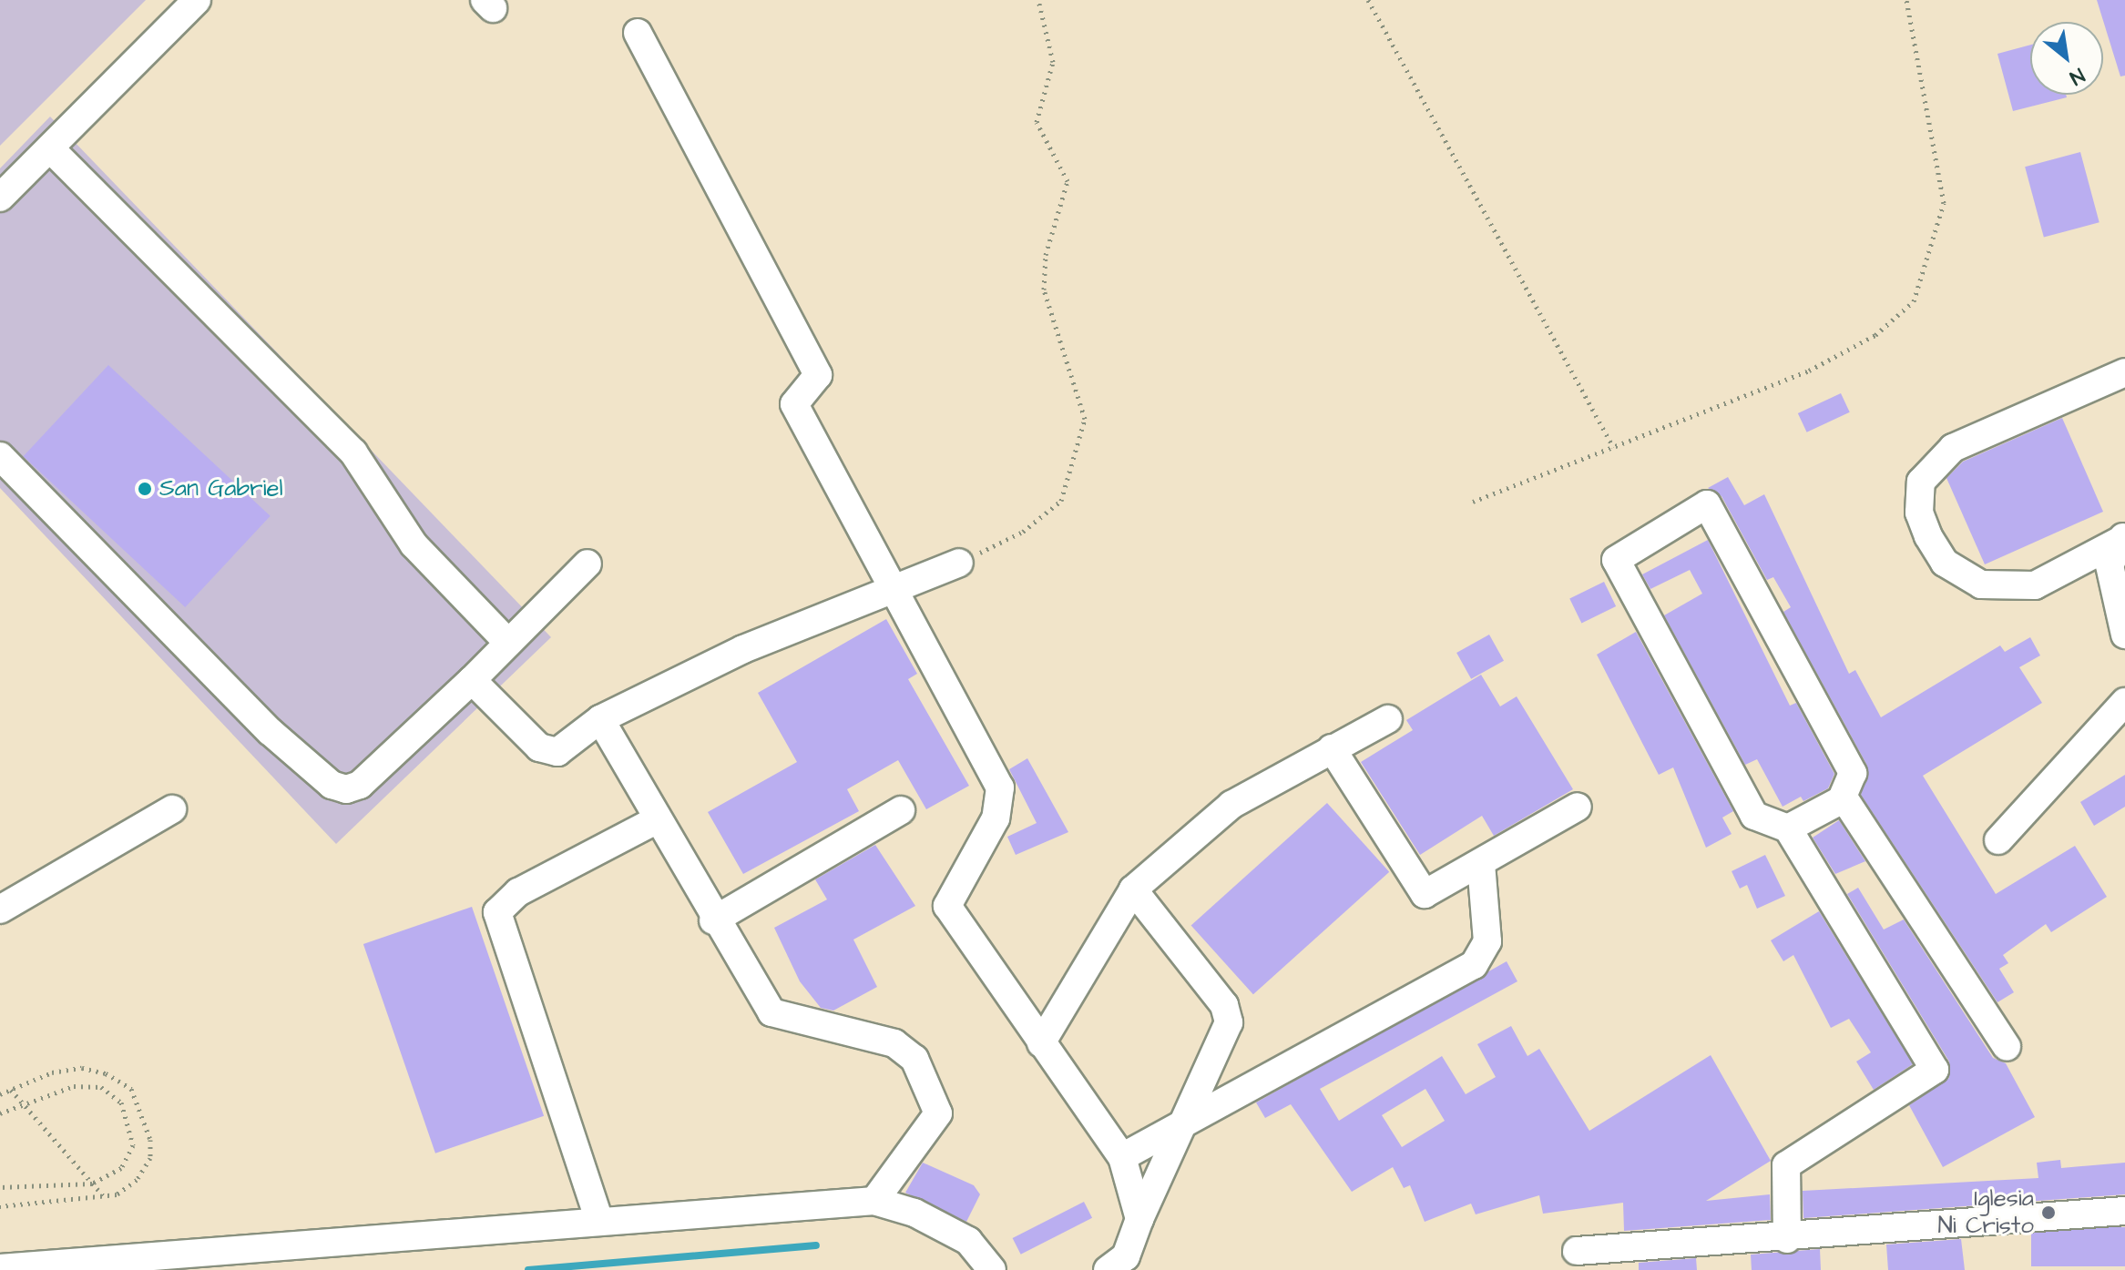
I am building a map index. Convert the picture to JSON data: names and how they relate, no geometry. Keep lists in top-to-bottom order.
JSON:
{
  "places": ["San Gabriel", "Iglesia Ni Cristo"],
  "north": "bottom right"
}
